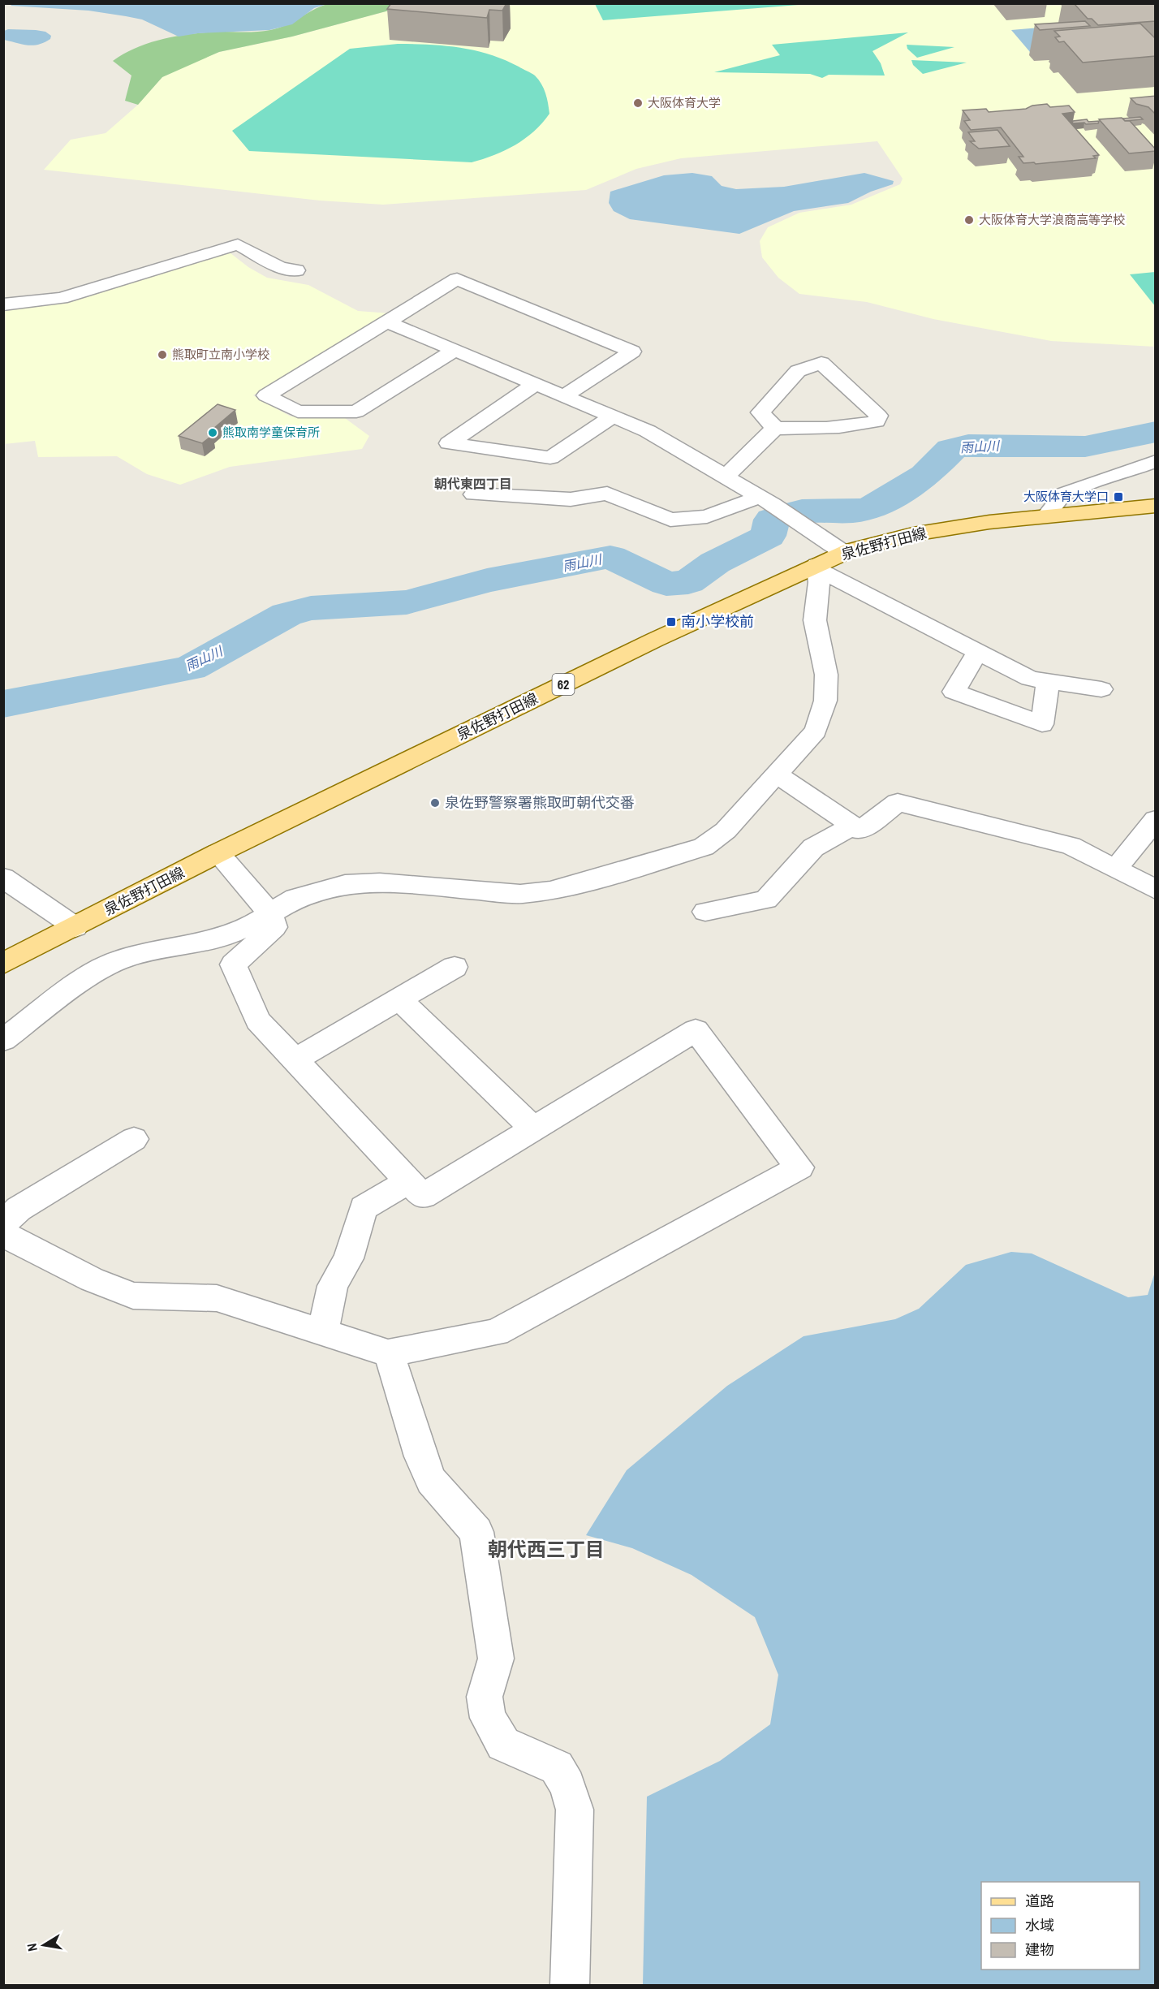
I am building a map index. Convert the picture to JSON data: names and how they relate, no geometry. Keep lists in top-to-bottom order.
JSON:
{
  "streets": {
    "main road": ["泉佐野打田線", "62"]
  },
  "districts": ["朝代東四丁目", "朝代西三丁目"],
  "water": ["雨山川"],
  "places": {
    "other": [
      "大阪体育大学",
      "大阪体育大学浪商高等学校",
      "熊取町立南小学校",
      "熊取南学童保育所",
      "泉佐野警察署熊取町朝代交番"
    ],
    "transit": ["大阪体育大学口", "南小学校前"]
  },
  "legend": ["道路", "水域", "建物"],
  "north": "left"
}
